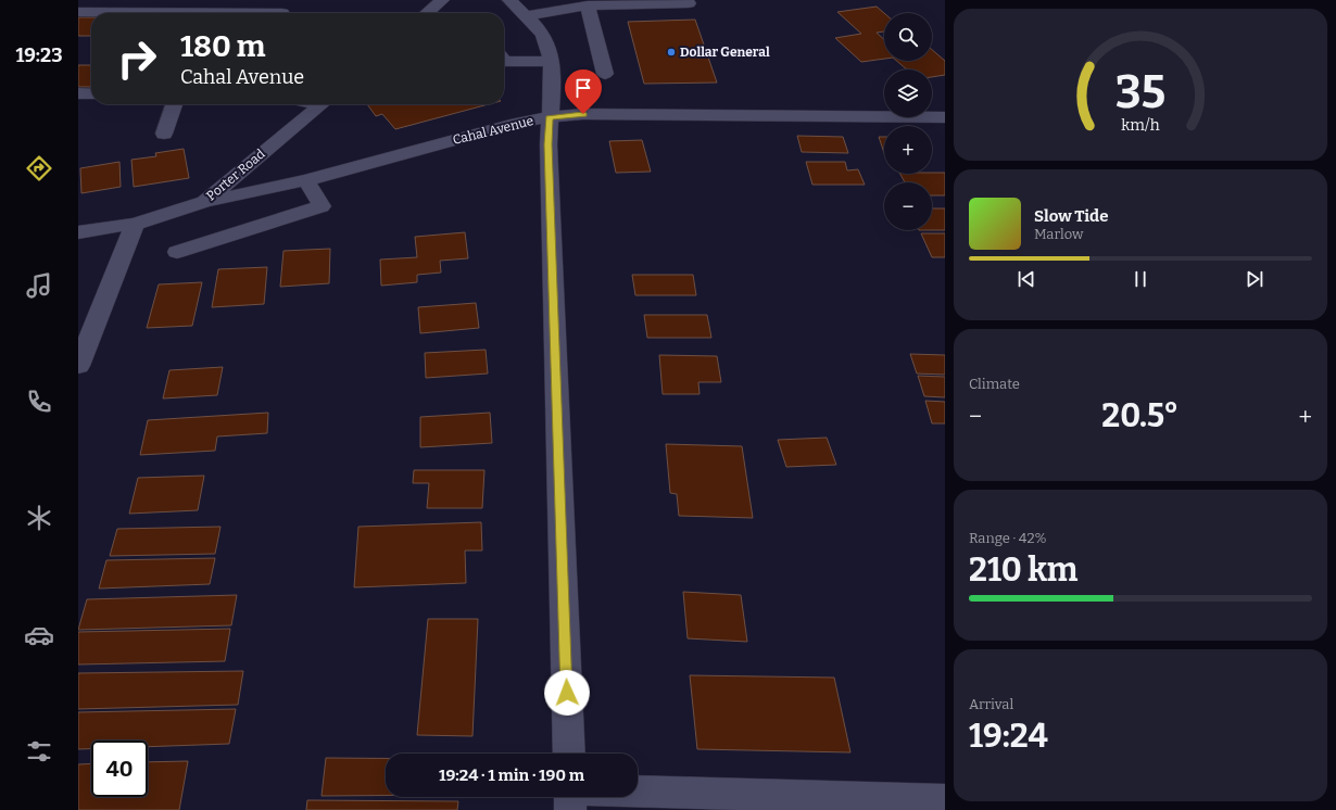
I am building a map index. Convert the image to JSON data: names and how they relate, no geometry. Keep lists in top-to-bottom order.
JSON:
{
  "streets": {
    "street": ["Cahal Avenue", "Porter Road"]
  },
  "crossings": [
    ["Cahal Avenue", "Porter Road"]
  ],
  "places": ["Dollar General"],
  "page": {
    "tabs": "19:23",
    "map_buttons": ["+", "−"],
    "turn": ["180 m", "Cahal Avenue"],
    "song": ["Slow Tide", "Marlow"],
    "tile": [
      "Climate",
      ["Range · 42%", "210 km"],
      ["Arrival", "19:24"]
    ],
    "heat": ["−", "20.5°", "+"],
    "limit": "40",
    "trip": "19:24 · 1 min · 190 m",
    "gauge": ["35", "km/h"]
  }
}
